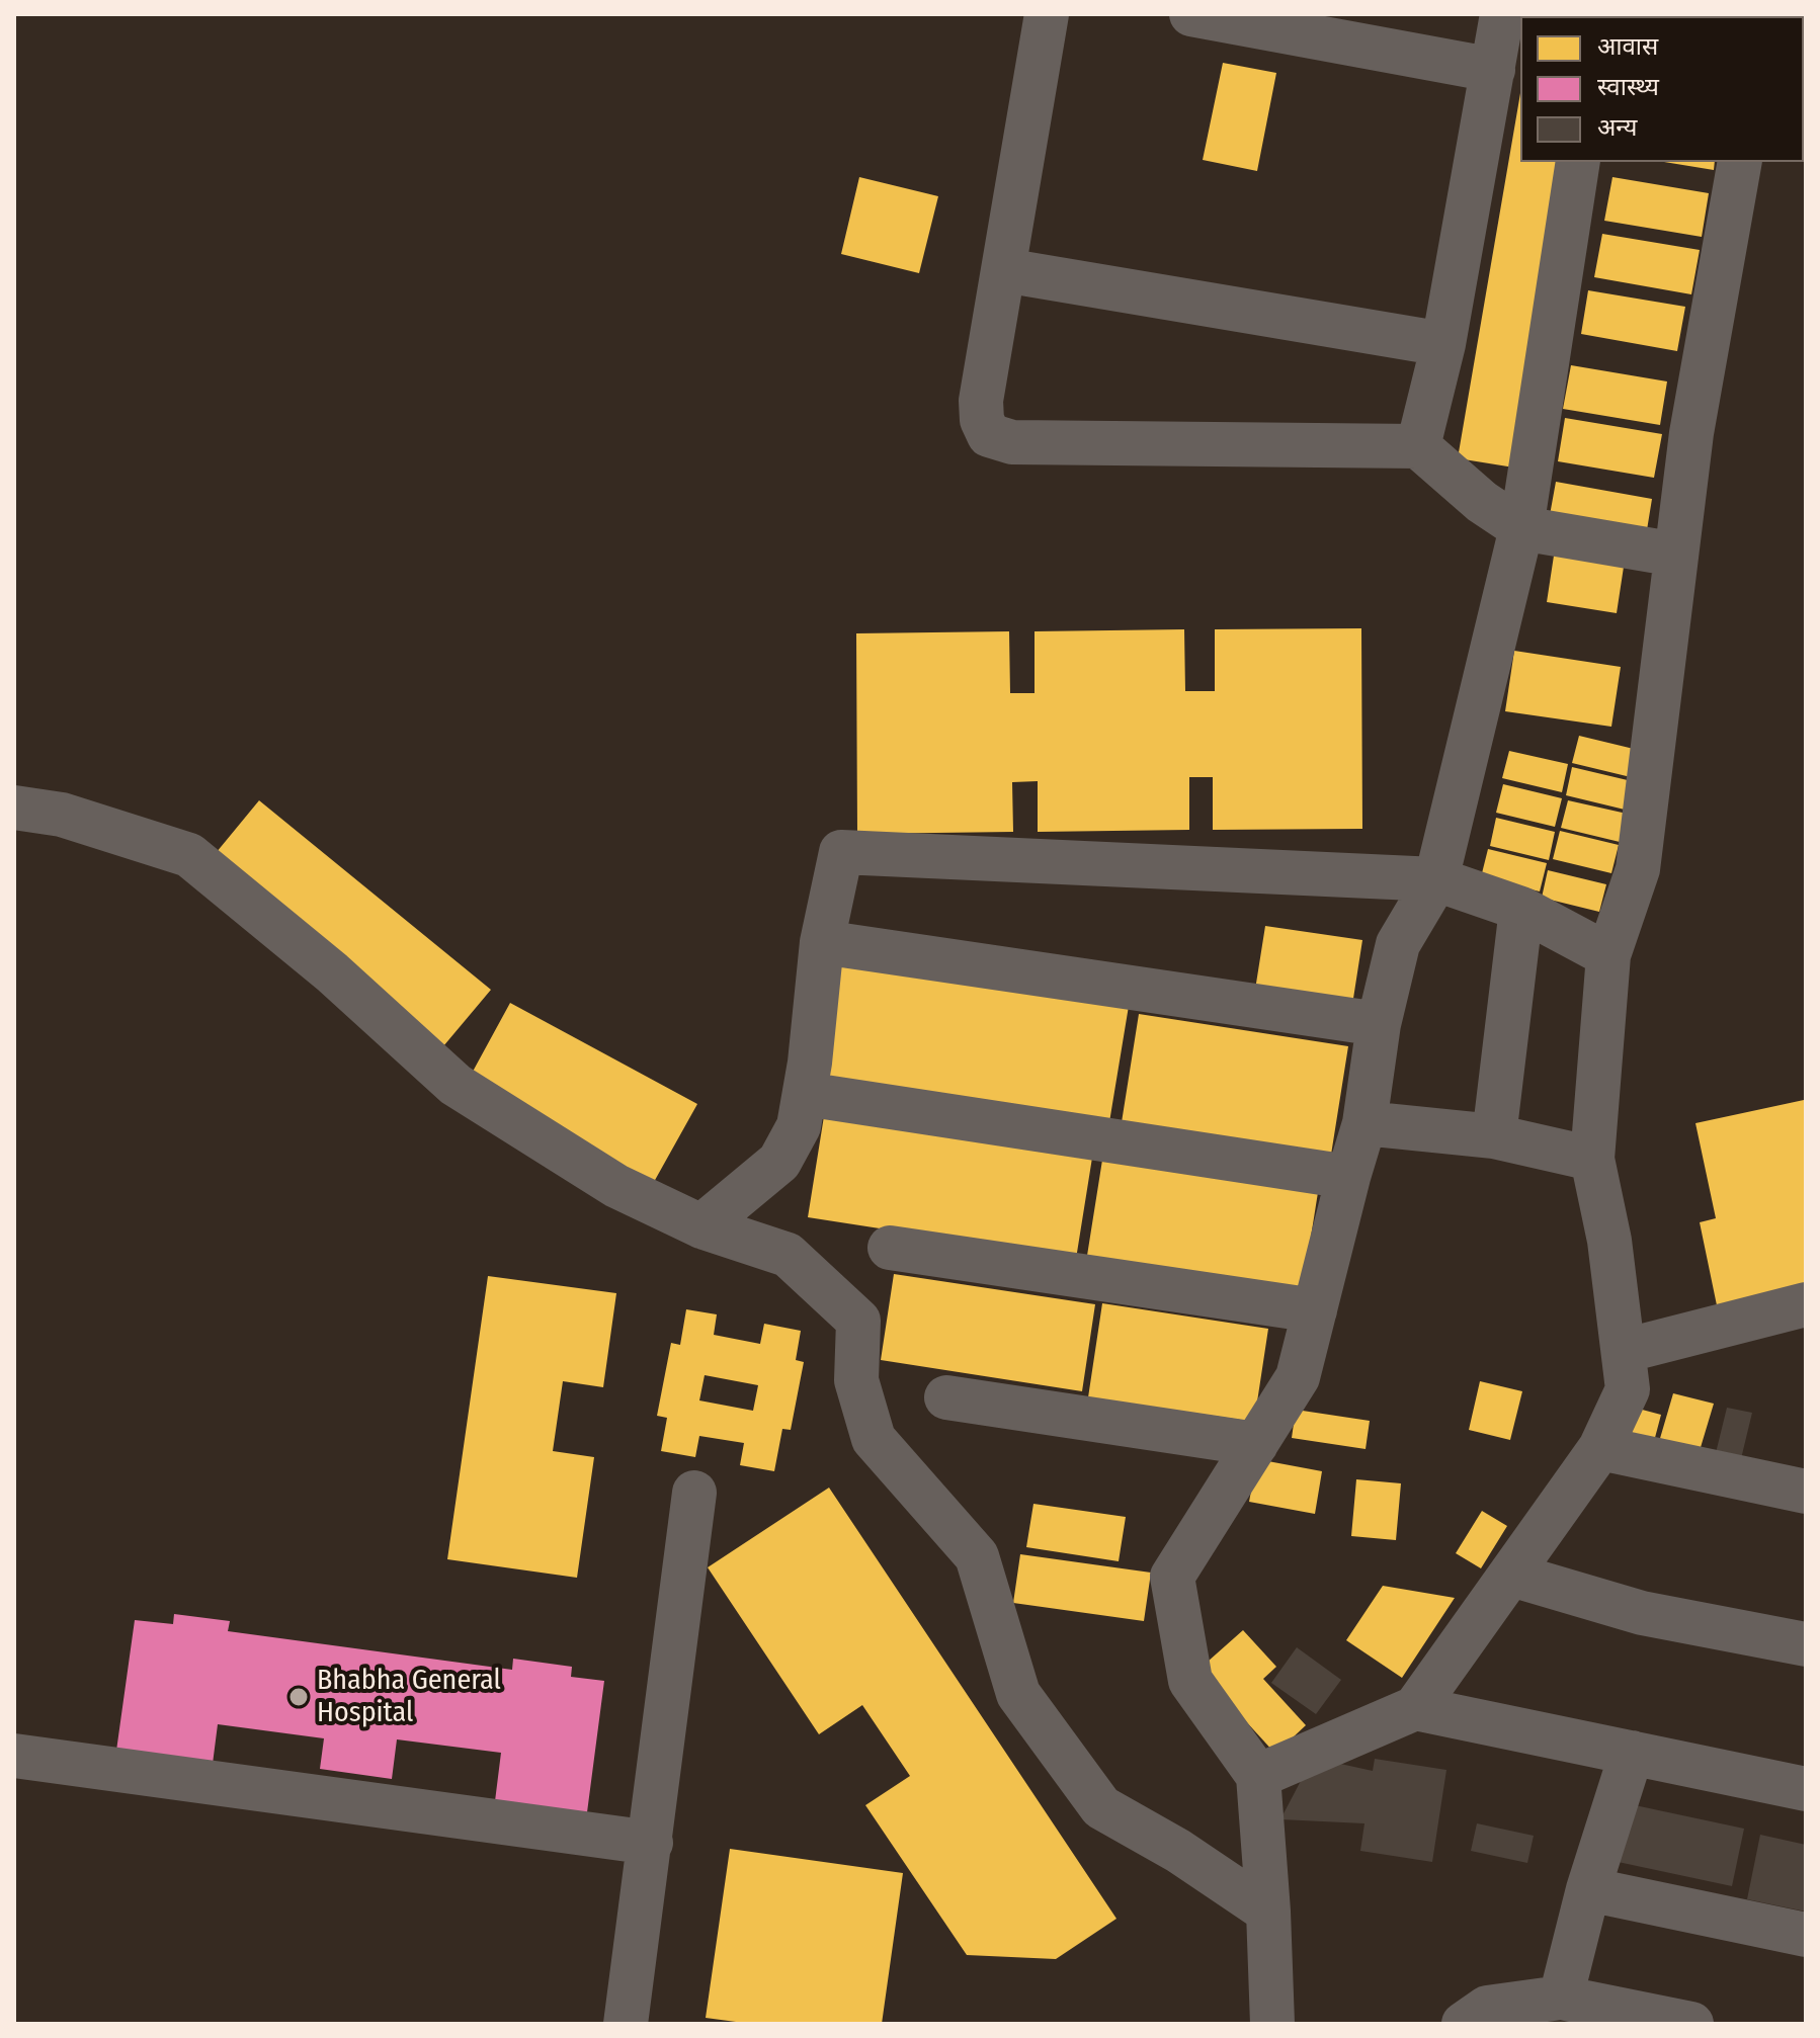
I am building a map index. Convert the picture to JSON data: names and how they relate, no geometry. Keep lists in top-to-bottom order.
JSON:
{
  "places": ["Bhabha General Hospital"],
  "legend": ["आवास", "स्वास्थ्य", "अन्य"]
}
